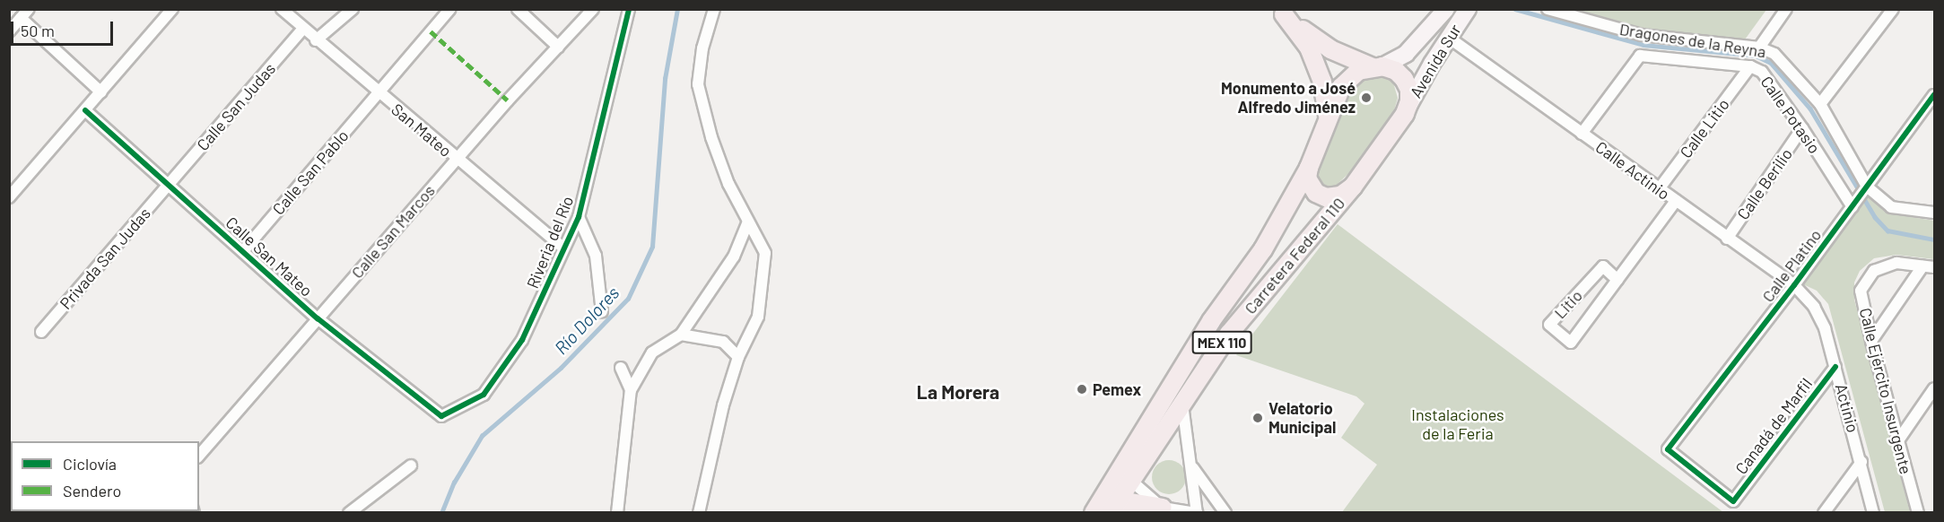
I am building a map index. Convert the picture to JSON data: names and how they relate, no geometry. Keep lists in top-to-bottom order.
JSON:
{
  "streets": {
    "main road": ["Avenida Sur", "Carretera Federal 110", "MEX 110"],
    "street": [
      "Dragones de la Reyna",
      "Calle San Judas",
      "Calle Potasio",
      "Calle Litio",
      "San Mateo",
      "Calle Actinio",
      "Calle San Pablo",
      "Calle Berilio",
      "Calle San Marcos",
      "Riveria del Río",
      "Calle San Mateo",
      "Privada San Judas",
      "Calle Platino",
      "Litio",
      "Calle Ejército Insurgente",
      "Actinio",
      "Canadá de Marfil"
    ]
  },
  "crossings": [
    ["Dragones de la Reyna", "Calle Platino"],
    ["Avenida Sur", "Calle Actinio"],
    ["Avenida Sur", "MEX 110"],
    ["Calle San Judas", "San Mateo"],
    ["Calle San Judas", "Calle San Mateo"],
    ["Calle San Judas", "Privada San Judas"],
    ["Calle Potasio", "Calle Litio"],
    ["Calle Potasio", "Calle Actinio"],
    ["Calle Potasio", "Calle Berilio"],
    ["Calle Potasio", "Calle Platino"],
    ["Calle Litio", "Calle Actinio"],
    ["San Mateo", "Calle San Pablo"],
    ["San Mateo", "Calle San Marcos"],
    ["San Mateo", "Riveria del Río"],
    ["Calle Actinio", "Calle Berilio"],
    ["Calle Actinio", "Calle Platino"],
    ["Calle Actinio", "Litio"],
    ["Calle Actinio", "Actinio"],
    ["Calle San Pablo", "Calle San Mateo"],
    ["Calle San Marcos", "Calle San Mateo"],
    ["Riveria del Río", "Calle San Mateo"],
    ["Carretera Federal 110", "MEX 110"],
    ["Calle San Mateo", "Privada San Judas"],
    ["Calle Platino", "Canadá de Marfil"],
    ["Actinio", "Canadá de Marfil"]
  ],
  "districts": ["La Morera"],
  "water": ["Río Dolores"],
  "parks": ["Instalaciones de la Feria"],
  "places": ["Monumento a José Alfredo Jiménez", "Pemex", "Velatorio Municipal"],
  "legend": ["Ciclovía", "Sendero"],
  "scale_bar": "50 m"
}
